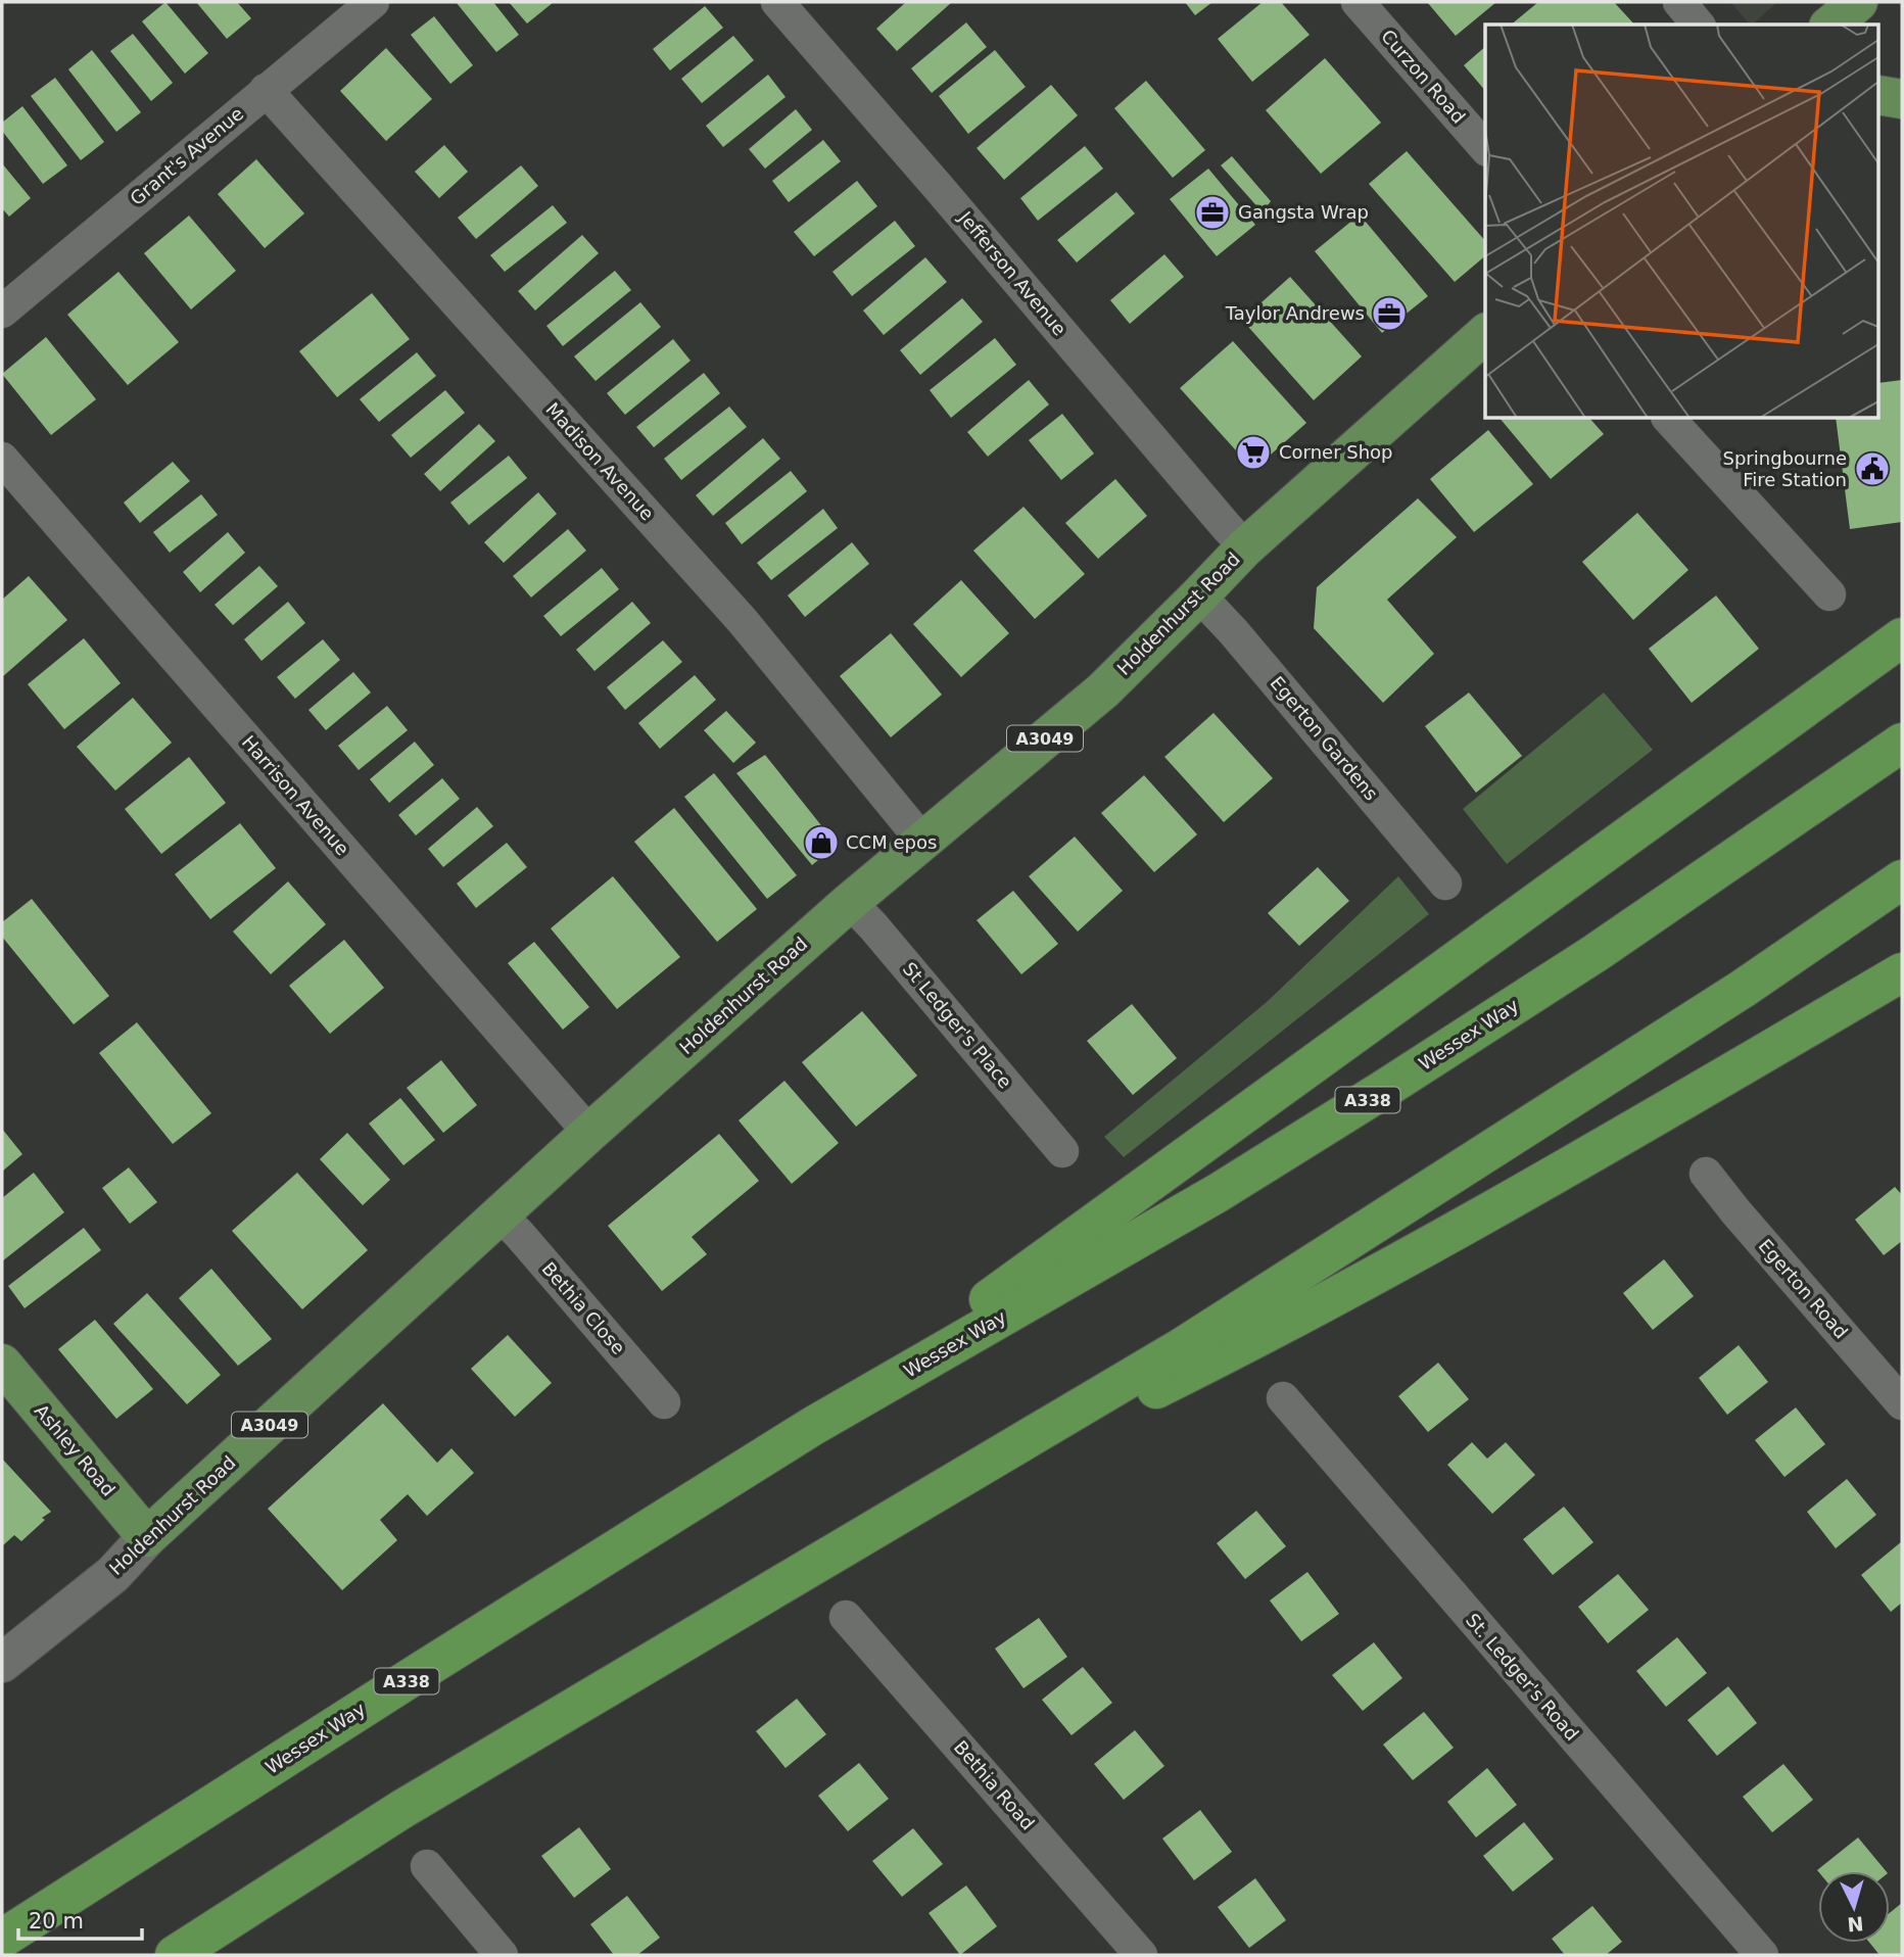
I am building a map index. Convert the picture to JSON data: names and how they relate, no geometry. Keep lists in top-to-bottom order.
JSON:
{
  "streets": {
    "highway": ["Wessex Way", "A338"],
    "main road": ["Holdenhurst Road", "A3049", "Ashley Road"],
    "street": [
      "Curzon Road",
      "Grant's Avenue",
      "Jefferson Avenue",
      "Madison Avenue",
      "Egerton Gardens",
      "Harrison Avenue",
      "St Ledger's Place",
      "Egerton Road",
      "Bethia Close",
      "St. Ledger's Road",
      "Bethia Road"
    ]
  },
  "crossings": [
    ["Grant's Avenue", "Madison Avenue"],
    ["Jefferson Avenue", "Holdenhurst Road"],
    ["Madison Avenue", "Holdenhurst Road"],
    ["Holdenhurst Road", "Egerton Gardens"],
    ["Holdenhurst Road", "Harrison Avenue"],
    ["Holdenhurst Road", "St Ledger's Place"],
    ["Holdenhurst Road", "Bethia Close"],
    ["Holdenhurst Road", "Ashley Road"]
  ],
  "places": {
    "office": ["Gangsta Wrap", "Taylor Andrews"],
    "supermarket": ["Corner Shop"],
    "public building": ["Springbourne Fire Station"],
    "shop": ["CCM epos"]
  },
  "scale_bar": "20 m",
  "north": "bottom"
}
